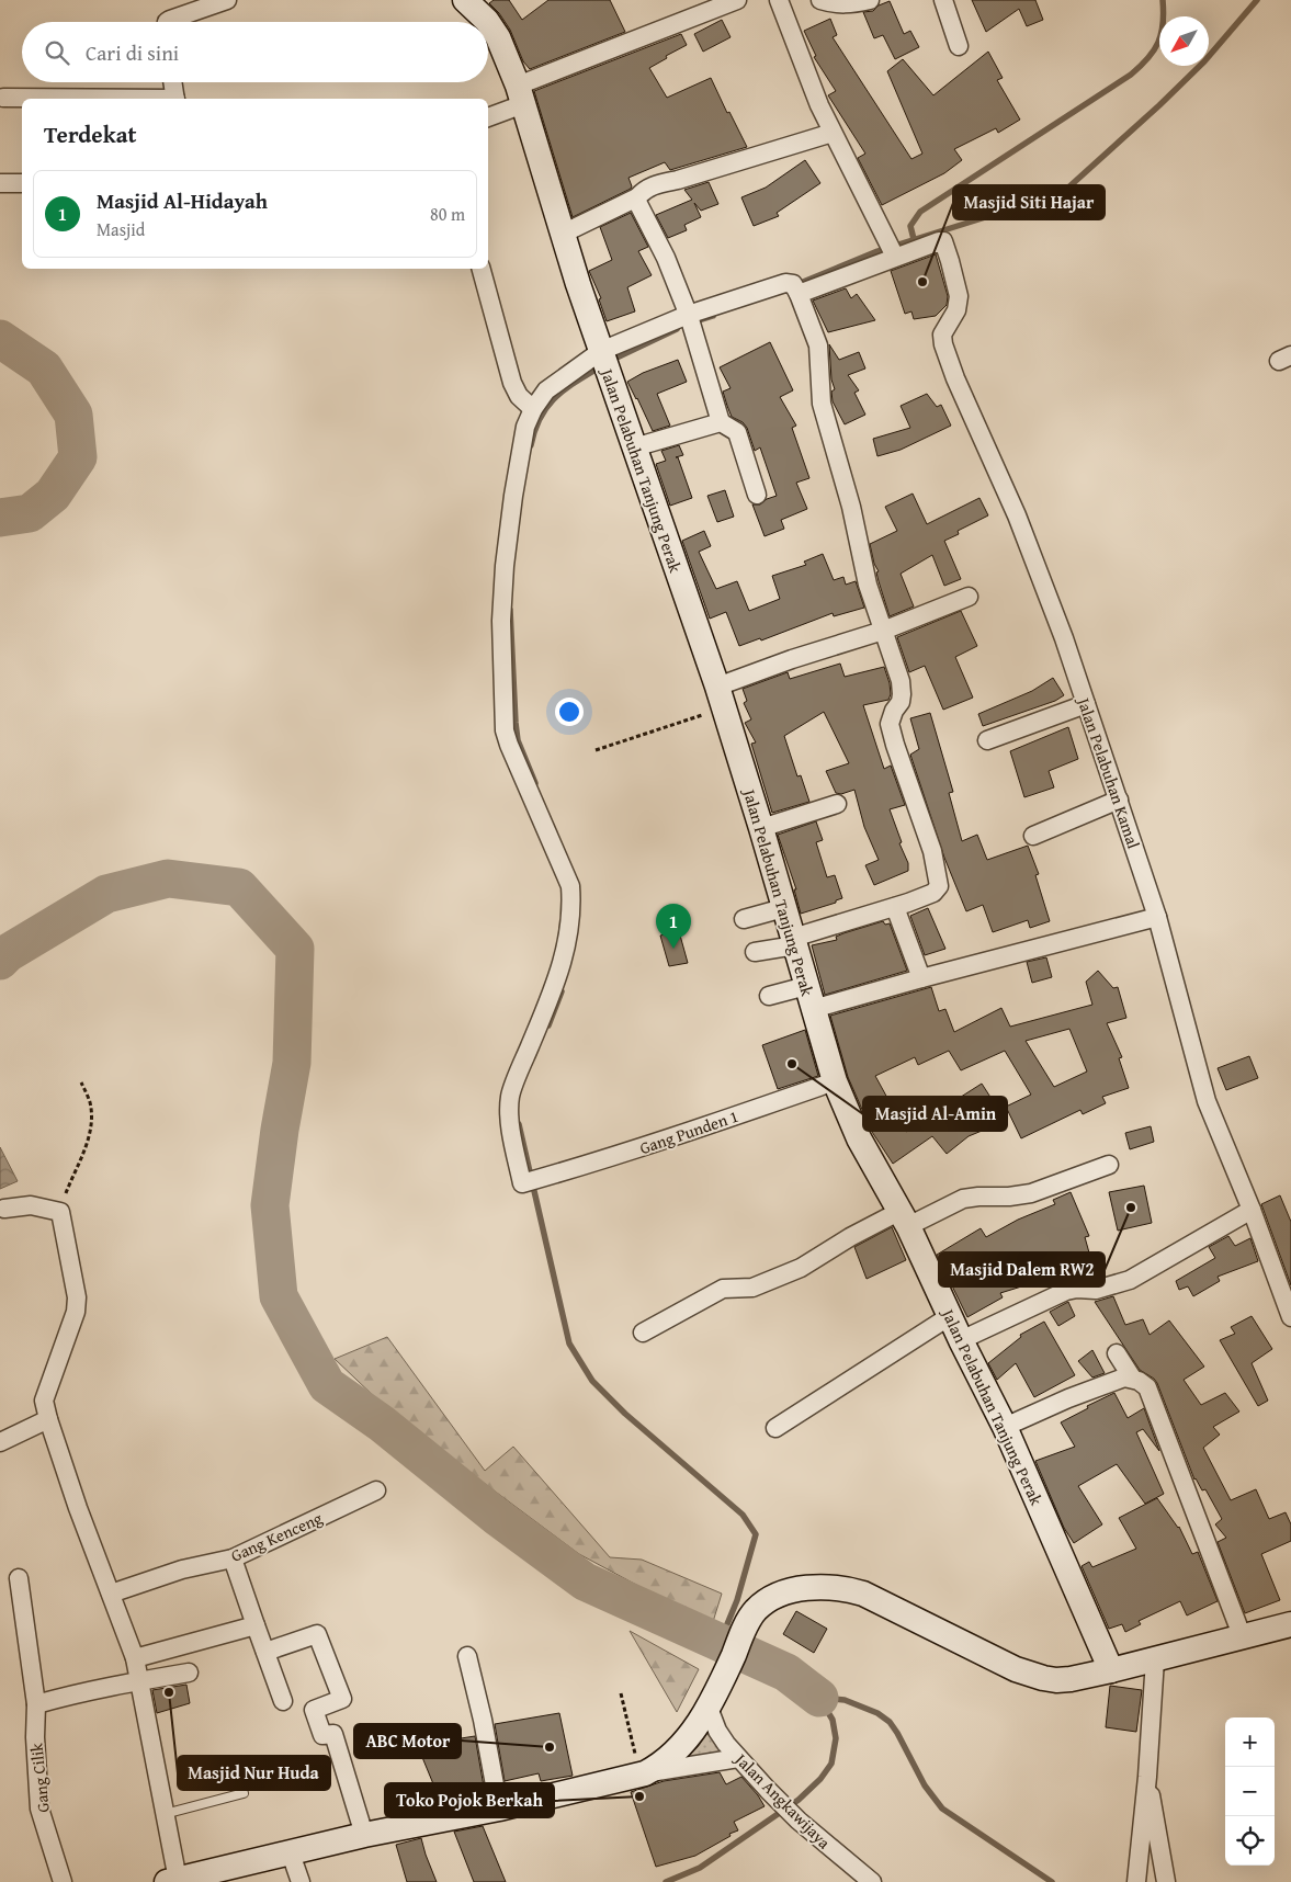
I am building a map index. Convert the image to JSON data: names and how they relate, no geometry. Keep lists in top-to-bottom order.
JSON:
{
  "streets": {
    "street": [
      "Jalan Pelabuhan Tanjung Perak",
      "Jalan Pelabuhan Kamal",
      "Gang Punden 1",
      "Gang Kenceng",
      "Gang Cilik",
      "Jalan Angkawijaya"
    ]
  },
  "crossings": [
    ["Jalan Pelabuhan Tanjung Perak", "Gang Punden 1"]
  ],
  "places": [
    "Masjid Siti Hajar",
    "Masjid Al-Amin",
    "Masjid Dalem RW2",
    "Masjid Nur Huda",
    "ABC Motor",
    "Toko Pojok Berkah"
  ],
  "north": "bottom left",
  "page": {
    "search": "Cari di sini",
    "heading": "Terdekat",
    "list": [
      {
        "mark": "1",
        "name": "Masjid Al-Hidayah",
        "note": "Masjid",
        "value": "80 m"
      }
    ],
    "pins": "1",
    "map_buttons": ["+", "−"]
  }
}
